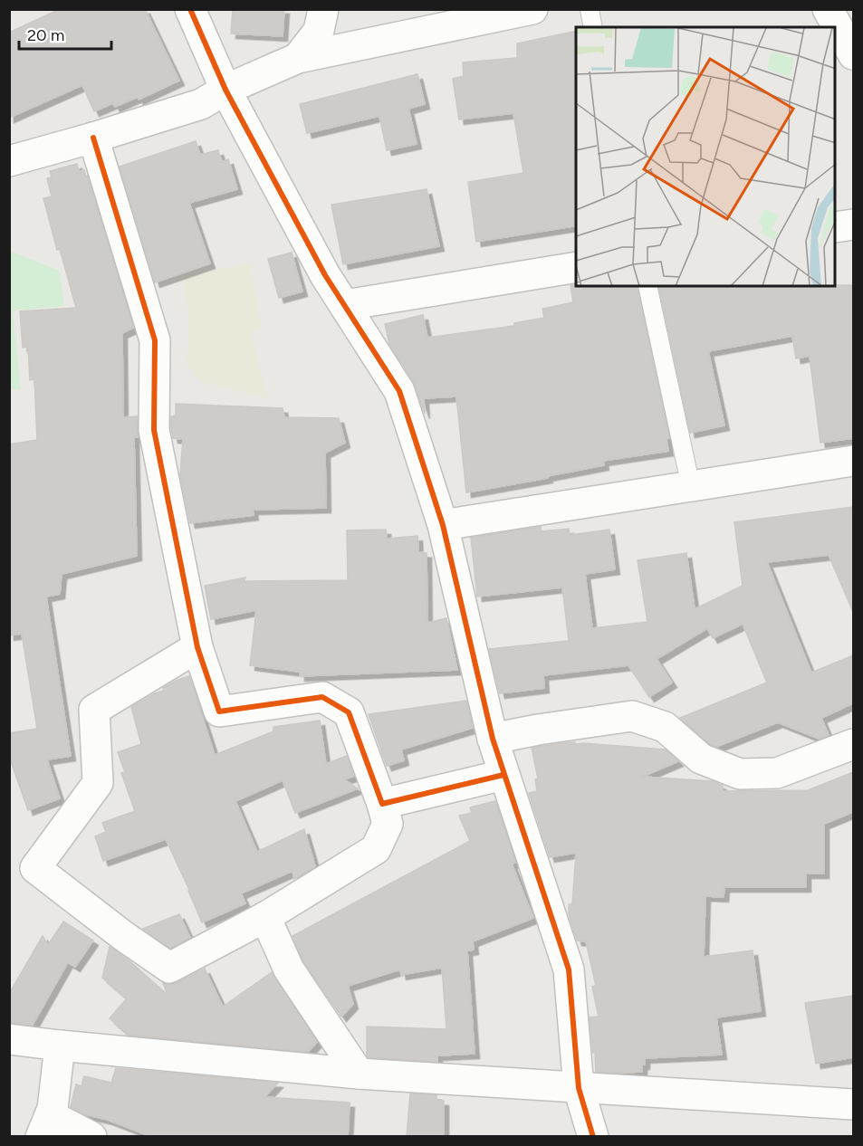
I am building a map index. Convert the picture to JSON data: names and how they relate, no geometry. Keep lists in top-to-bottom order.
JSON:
{
  "scale_bar": "20 m"
}
